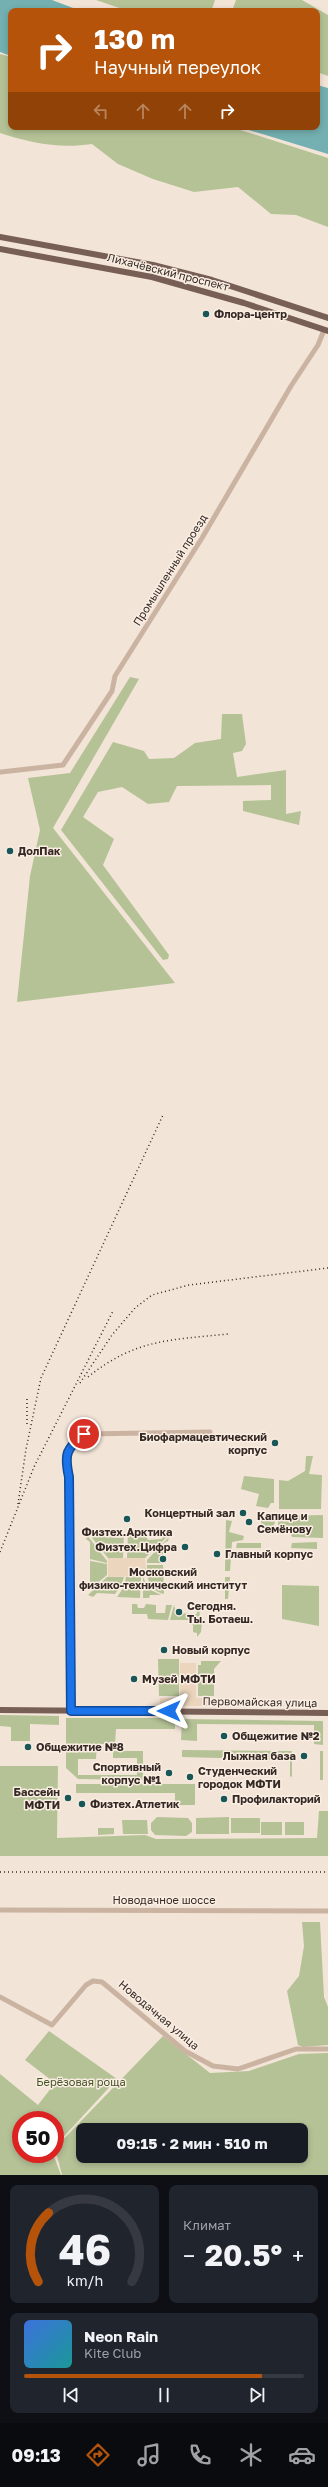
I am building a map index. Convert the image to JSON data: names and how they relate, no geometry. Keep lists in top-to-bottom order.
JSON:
{
  "streets": {
    "main road": ["Лихачёвский проспект", "Первомайская улица"],
    "street": ["Промышленный проезд", "Новодачное шоссе", "Новодачная улица"]
  },
  "crossings": [
    ["Лихачёвский проспект", "Промышленный проезд"]
  ],
  "parks": ["Берёзовая роща"],
  "places": [
    "Флора-центр",
    "ДолПак",
    "Биофармацевтический корпус",
    "Концертный зал",
    "Физтех.Арктика",
    "Капице и Семёнову",
    "Физтех.Цифра",
    "Главный корпус",
    "Московский физико-технический институт",
    "Сегодня. Ты. Ботаеш.",
    "Новый корпус",
    "Музей МФТИ",
    "Общежитие №2",
    "Общежитие №8",
    "Лыжная база",
    "Спортивный корпус №1",
    "Студенческий городок МФТИ",
    "Бассейн МФТИ",
    "Профилакторий",
    "Физтех.Атлетик"
  ],
  "page": {
    "turn": ["130 m", "Научный переулок"],
    "limit": "50",
    "trip": "09:15 · 2 мин · 510 m",
    "tile": "Климат",
    "heat": ["−", "20.5°", "+"],
    "song": ["Neon Rain", "Kite Club"],
    "tabs": "09:13",
    "gauge": ["46", "km/h"]
  }
}
